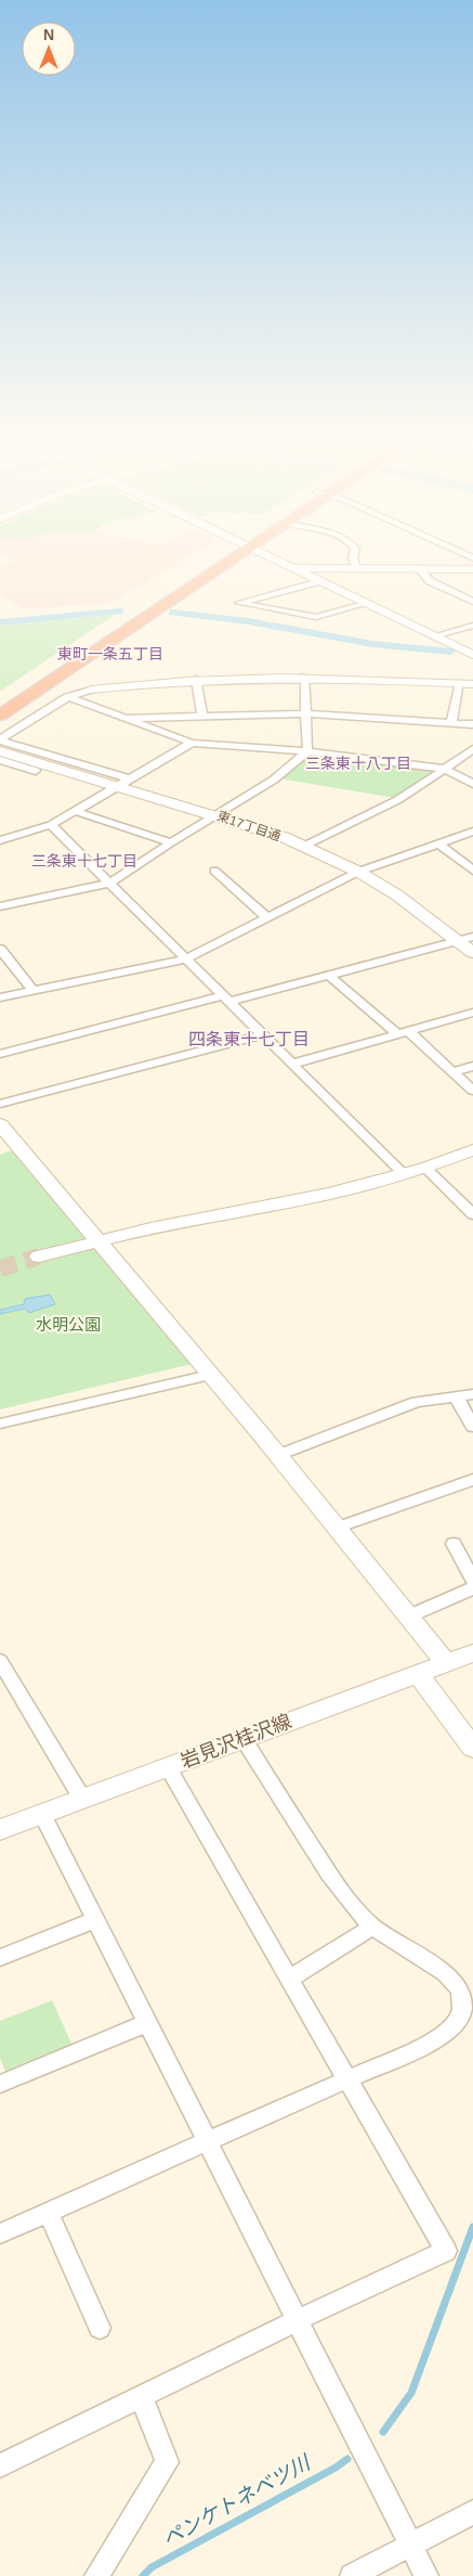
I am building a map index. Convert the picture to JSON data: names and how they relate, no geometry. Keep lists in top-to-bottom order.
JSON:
{
  "streets": {
    "street": ["東17丁目通", "岩見沢桂沢線"]
  },
  "districts": [
    "東町一条五丁目",
    "三条東十八丁目",
    "三条東十七丁目",
    "四条東十七丁目"
  ],
  "water": ["ペンケトネベツ川"],
  "parks": ["水明公園"],
  "north": "top"
}
